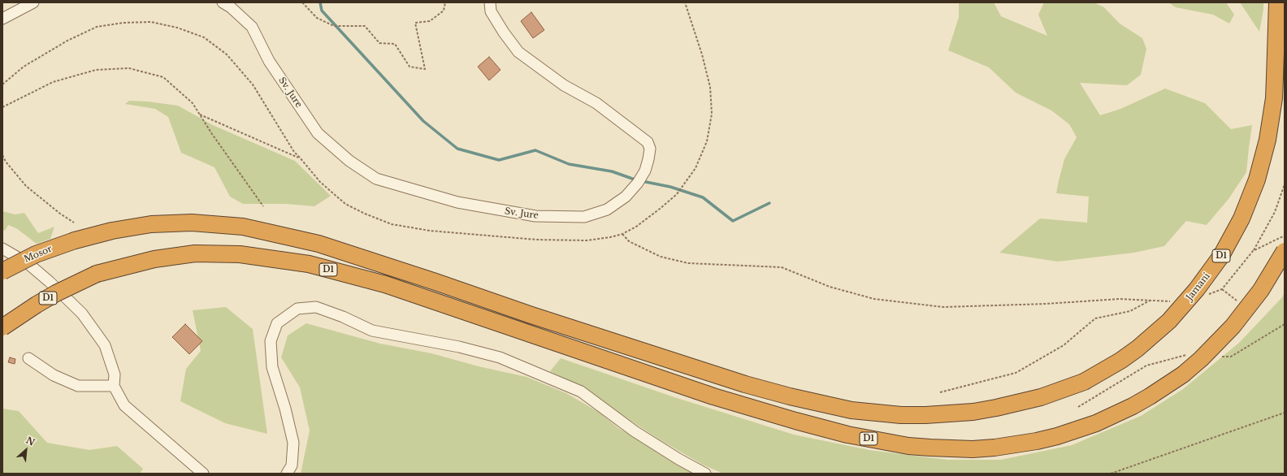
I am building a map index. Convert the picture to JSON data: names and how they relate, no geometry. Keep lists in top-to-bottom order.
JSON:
{
  "streets": {
    "highway": ["Mosor", "D1", "Jamani"],
    "street": ["Sv. Jure"]
  },
  "crossings": [
    ["Mosor", "Jamani"]
  ],
  "north": "top right"
}
